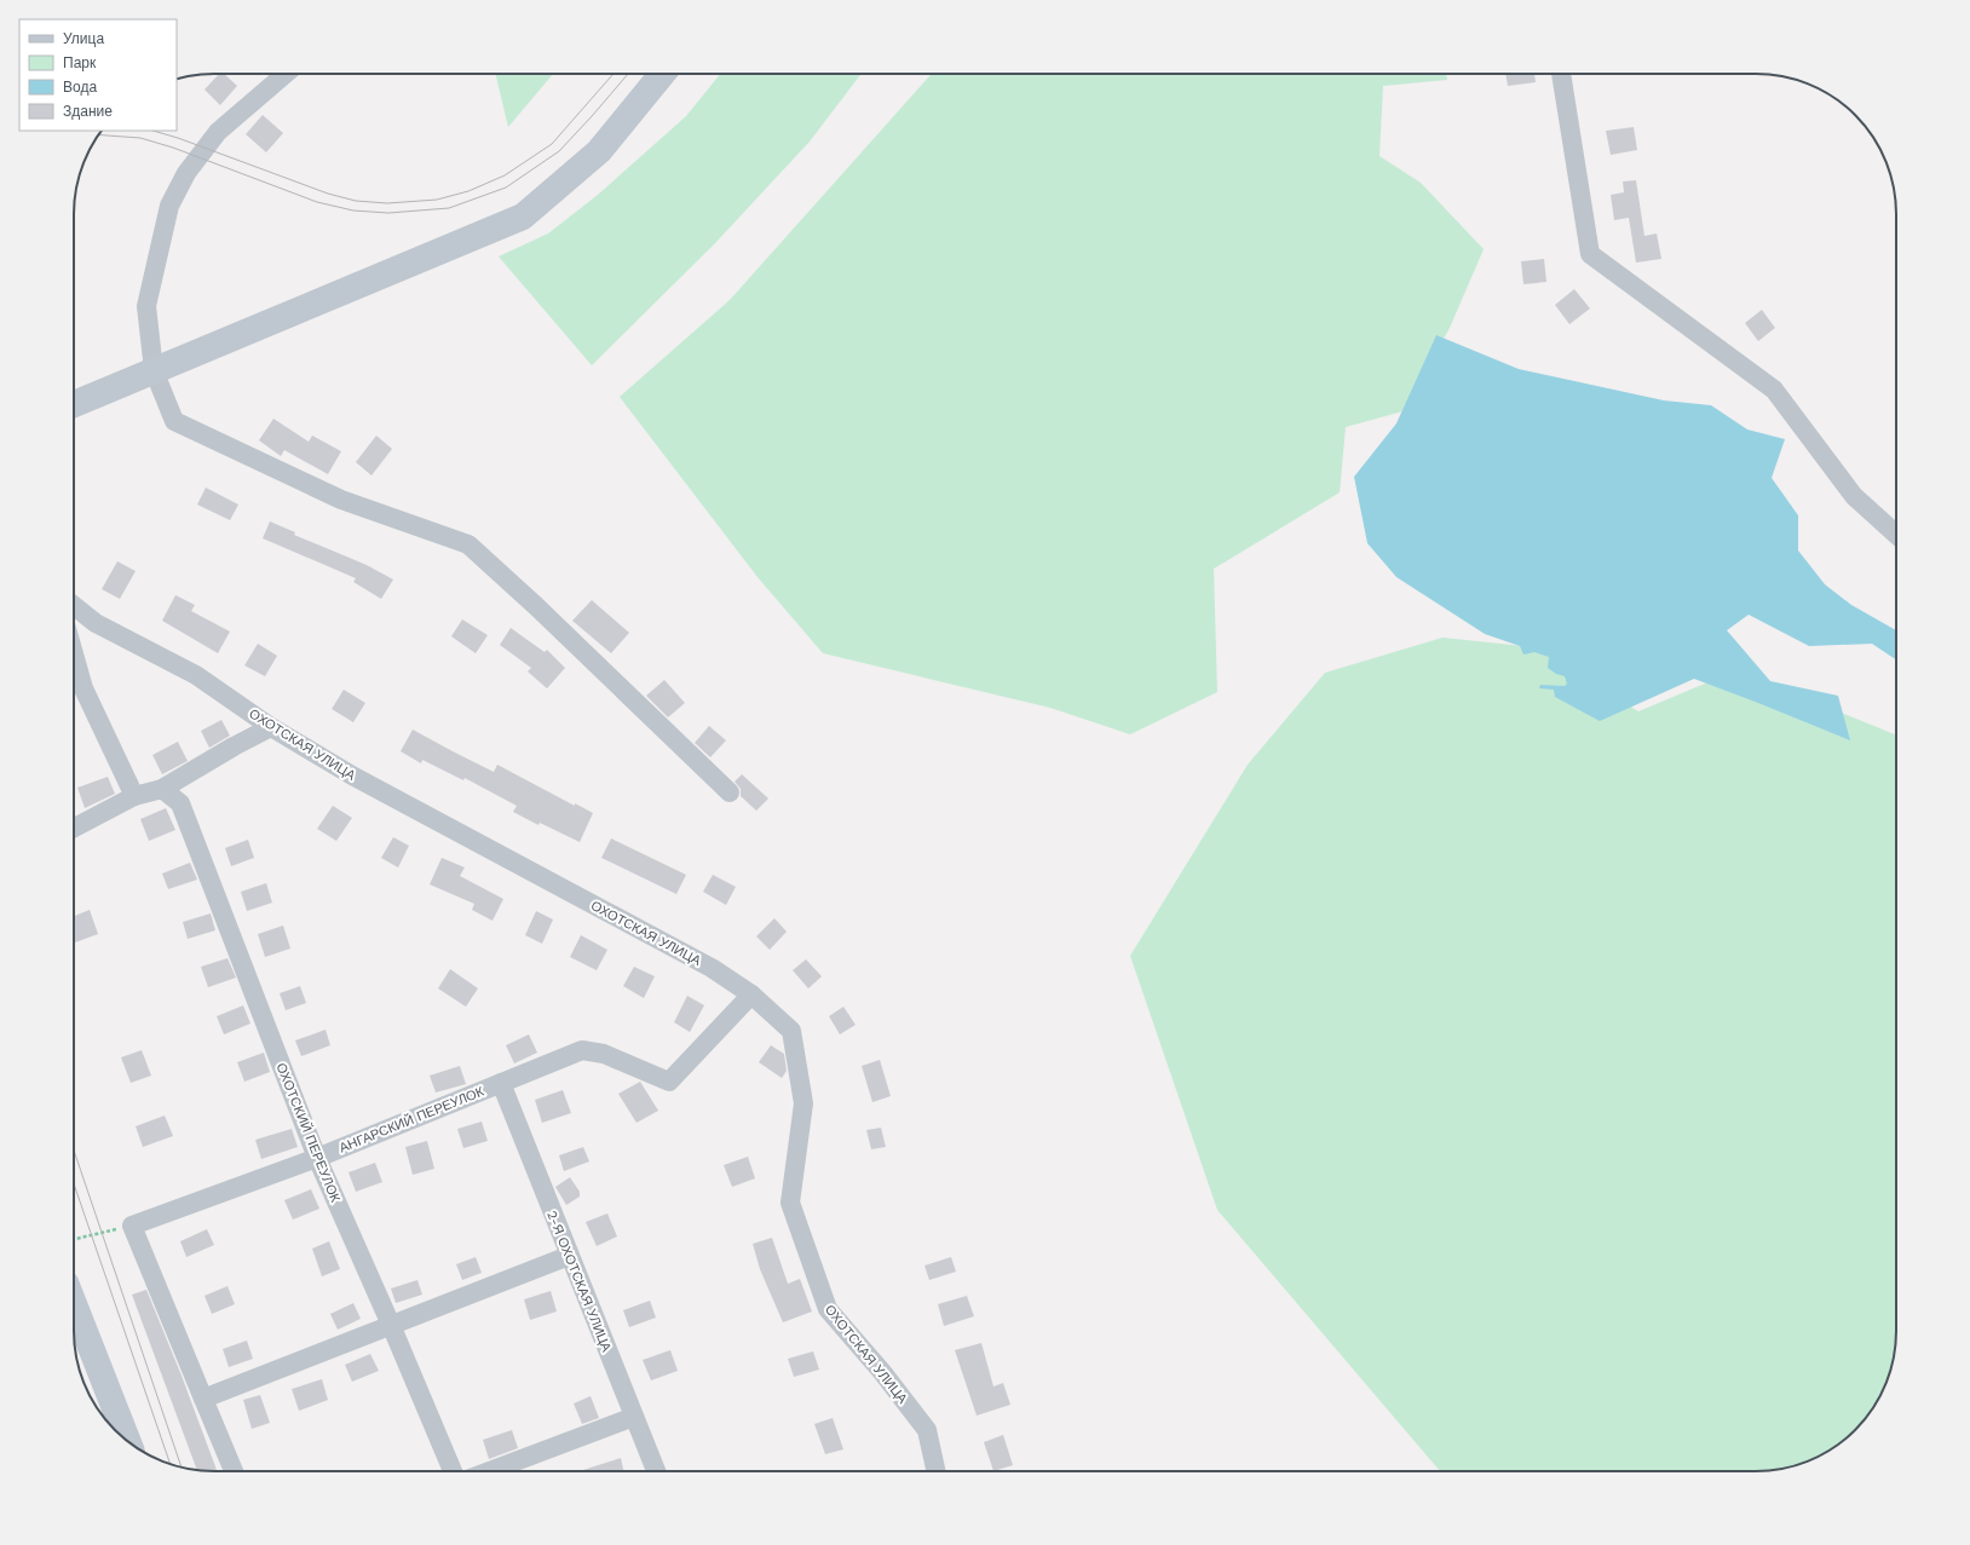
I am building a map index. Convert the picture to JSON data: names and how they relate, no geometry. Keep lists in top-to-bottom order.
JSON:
{
  "streets": {
    "street": [
      "ОХОТСКАЯ УЛИЦА",
      "АНГАРСКИЙ ПЕРЕУЛОК",
      "ОХОТСКИЙ ПЕРЕУЛОК",
      "2-Я ОХОТСКАЯ УЛИЦА"
    ]
  },
  "crossings": [
    ["ОХОТСКАЯ УЛИЦА", "АНГАРСКИЙ ПЕРЕУЛОК"],
    ["АНГАРСКИЙ ПЕРЕУЛОК", "ОХОТСКИЙ ПЕРЕУЛОК"],
    ["АНГАРСКИЙ ПЕРЕУЛОК", "2-Я ОХОТСКАЯ УЛИЦА"]
  ],
  "legend": [
    "Улица",
    "Парк",
    "Вода",
    "Здание"
  ]
}
